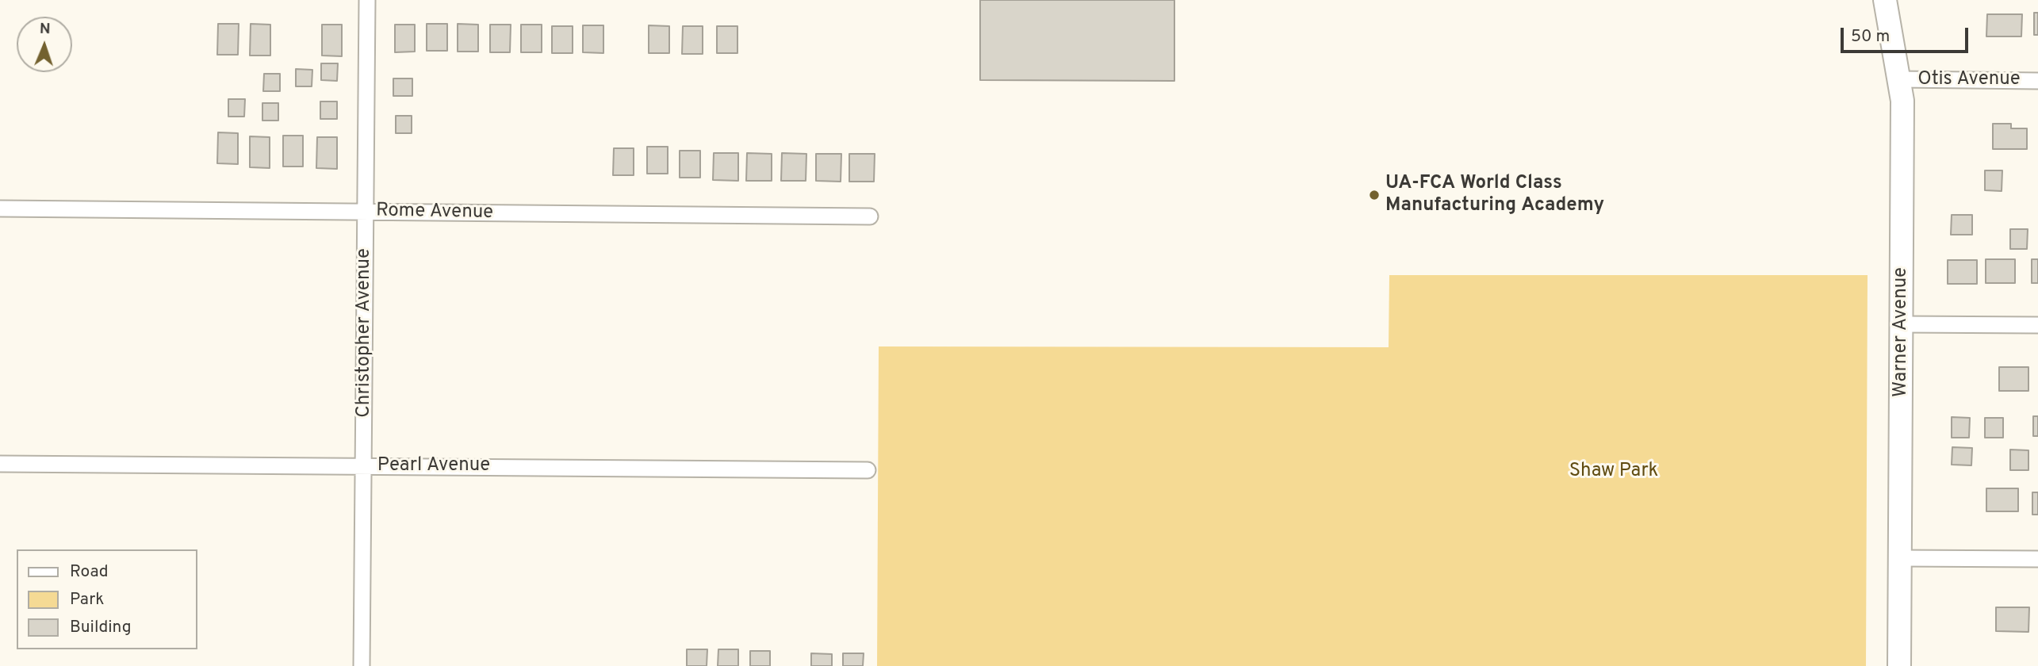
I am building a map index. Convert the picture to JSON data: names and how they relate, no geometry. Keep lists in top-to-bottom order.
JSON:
{
  "streets": {
    "street": [
      "Otis Avenue",
      "Rome Avenue",
      "Warner Avenue",
      "Christopher Avenue",
      "Pearl Avenue"
    ]
  },
  "crossings": [
    ["Otis Avenue", "Warner Avenue"],
    ["Rome Avenue", "Christopher Avenue"],
    ["Christopher Avenue", "Pearl Avenue"]
  ],
  "parks": ["Shaw Park"],
  "places": ["UA-FCA World Class Manufacturing Academy"],
  "legend": ["Road", "Park", "Building"],
  "scale_bar": "50 m",
  "north": "top"
}
